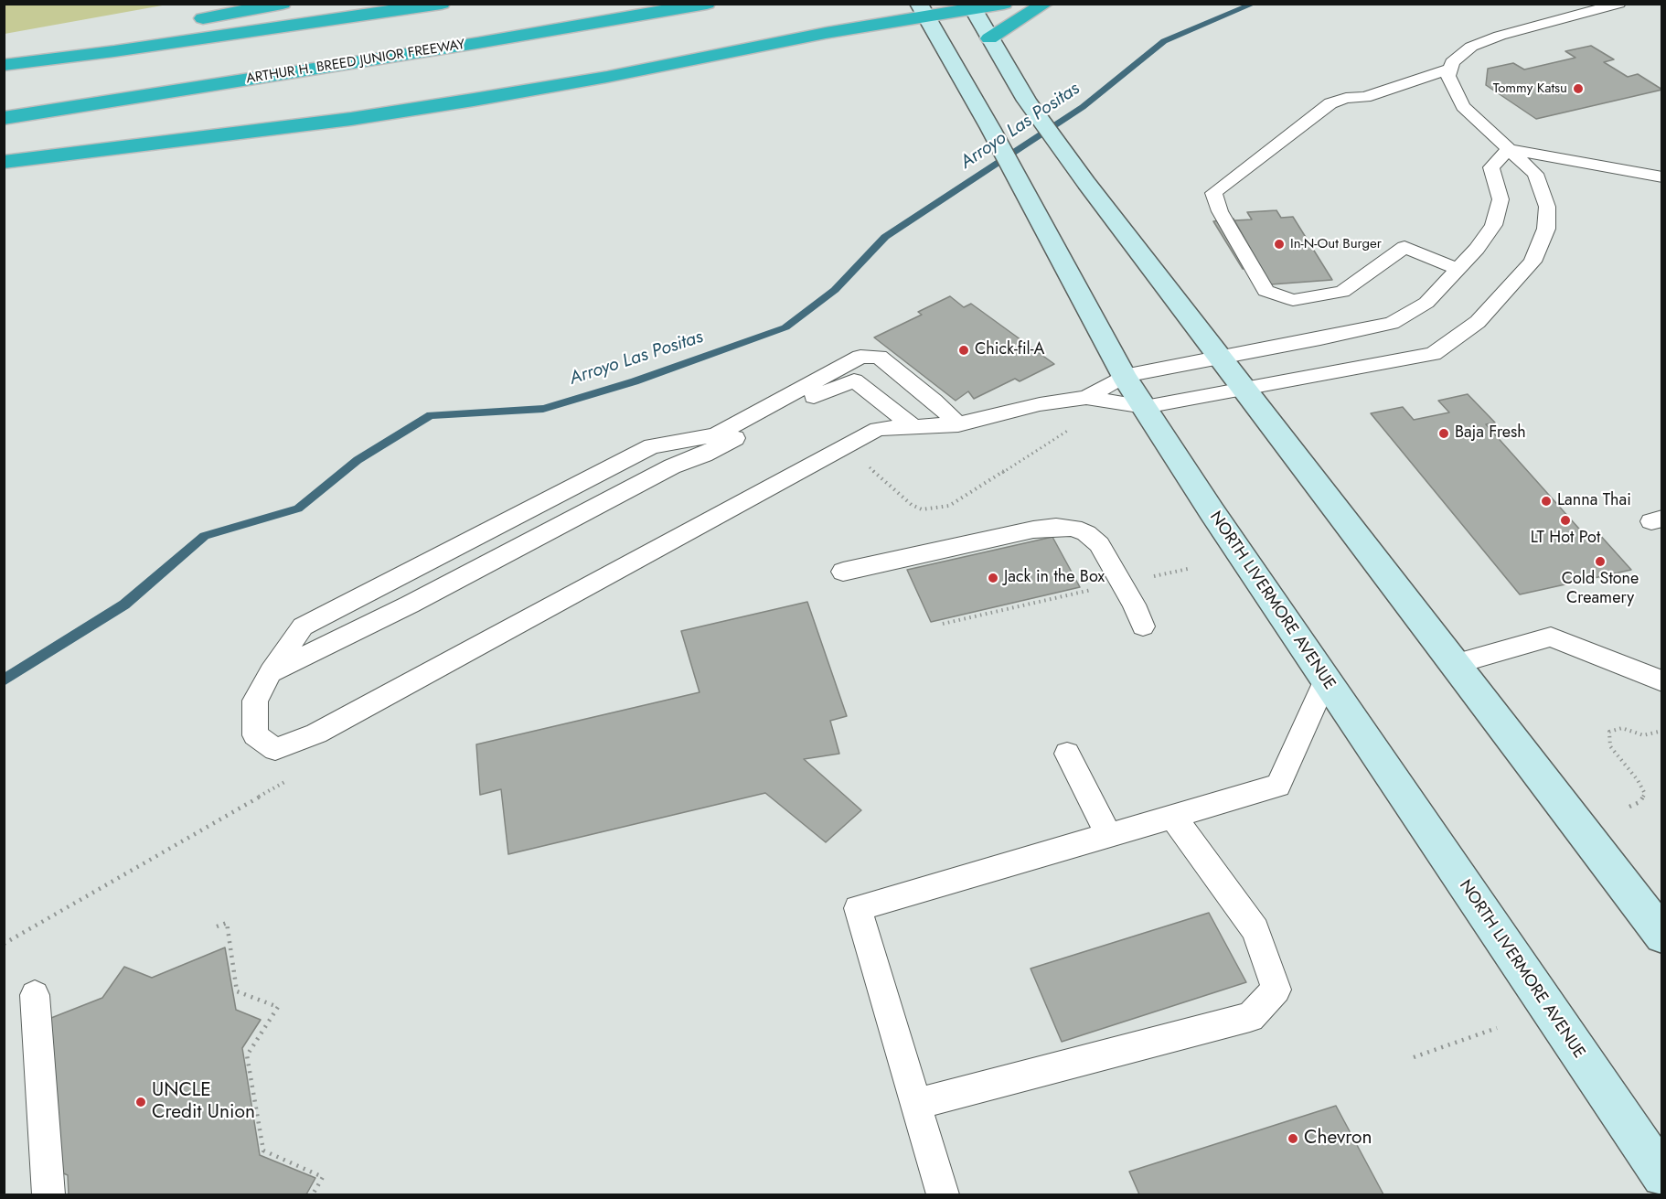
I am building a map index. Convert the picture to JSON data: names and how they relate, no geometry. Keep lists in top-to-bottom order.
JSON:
{
  "streets": {
    "highway": ["ARTHUR H. BREED JUNIOR FREEWAY"],
    "main road": ["NORTH LIVERMORE AVENUE"]
  },
  "water": ["Arroyo Las Positas"],
  "places": [
    "Tommy Katsu",
    "In-N-Out Burger",
    "Chick-fil-A",
    "Baja Fresh",
    "Lanna Thai",
    "LT Hot Pot",
    "Cold Stone Creamery",
    "Jack in the Box",
    "UNCLE Credit Union",
    "Chevron"
  ]
}
